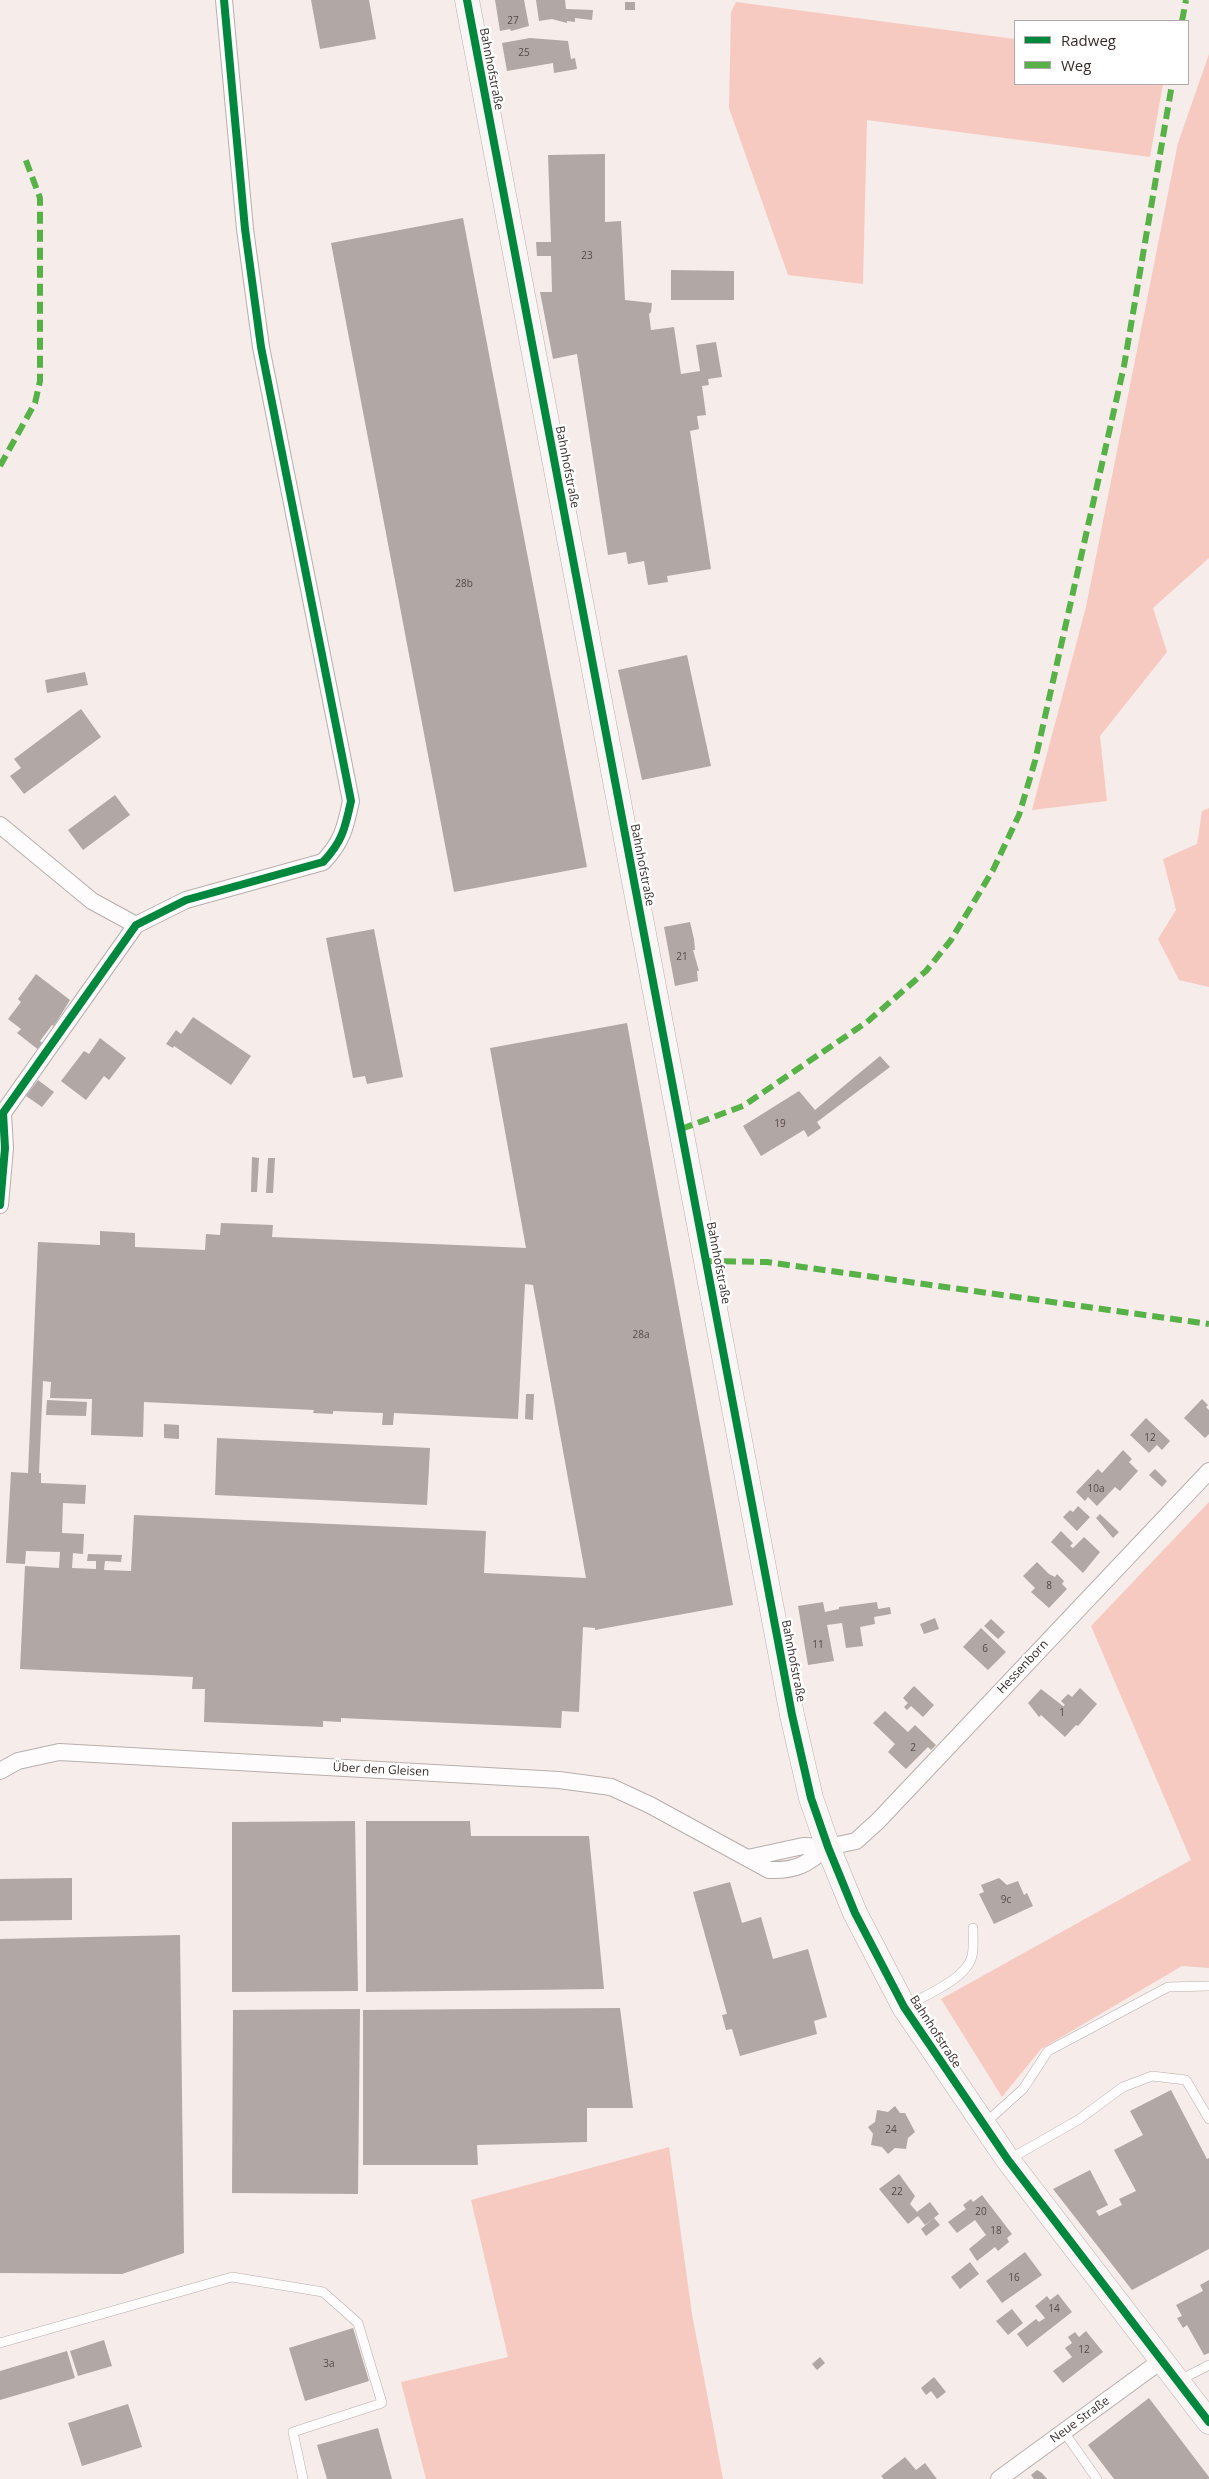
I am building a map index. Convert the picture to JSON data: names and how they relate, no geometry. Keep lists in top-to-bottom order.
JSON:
{
  "streets": {
    "main road": ["Bahnhofstraße"],
    "street": ["Hessenborn", "Über den Gleisen", "Neue Straße"]
  },
  "crossings": [
    ["Bahnhofstraße", "Hessenborn"],
    ["Bahnhofstraße", "Über den Gleisen"],
    ["Bahnhofstraße", "Neue Straße"],
    ["Hessenborn", "Über den Gleisen"]
  ],
  "house_numbers": [
    "27",
    "25",
    "23",
    "28b",
    "21",
    "19",
    "28a",
    "12",
    "10a",
    "8",
    "11",
    "6",
    "1",
    "2",
    "9c",
    "24",
    "22",
    "20",
    "18",
    "16",
    "14",
    "12",
    "3a"
  ],
  "legend": ["Radweg", "Weg"]
}
